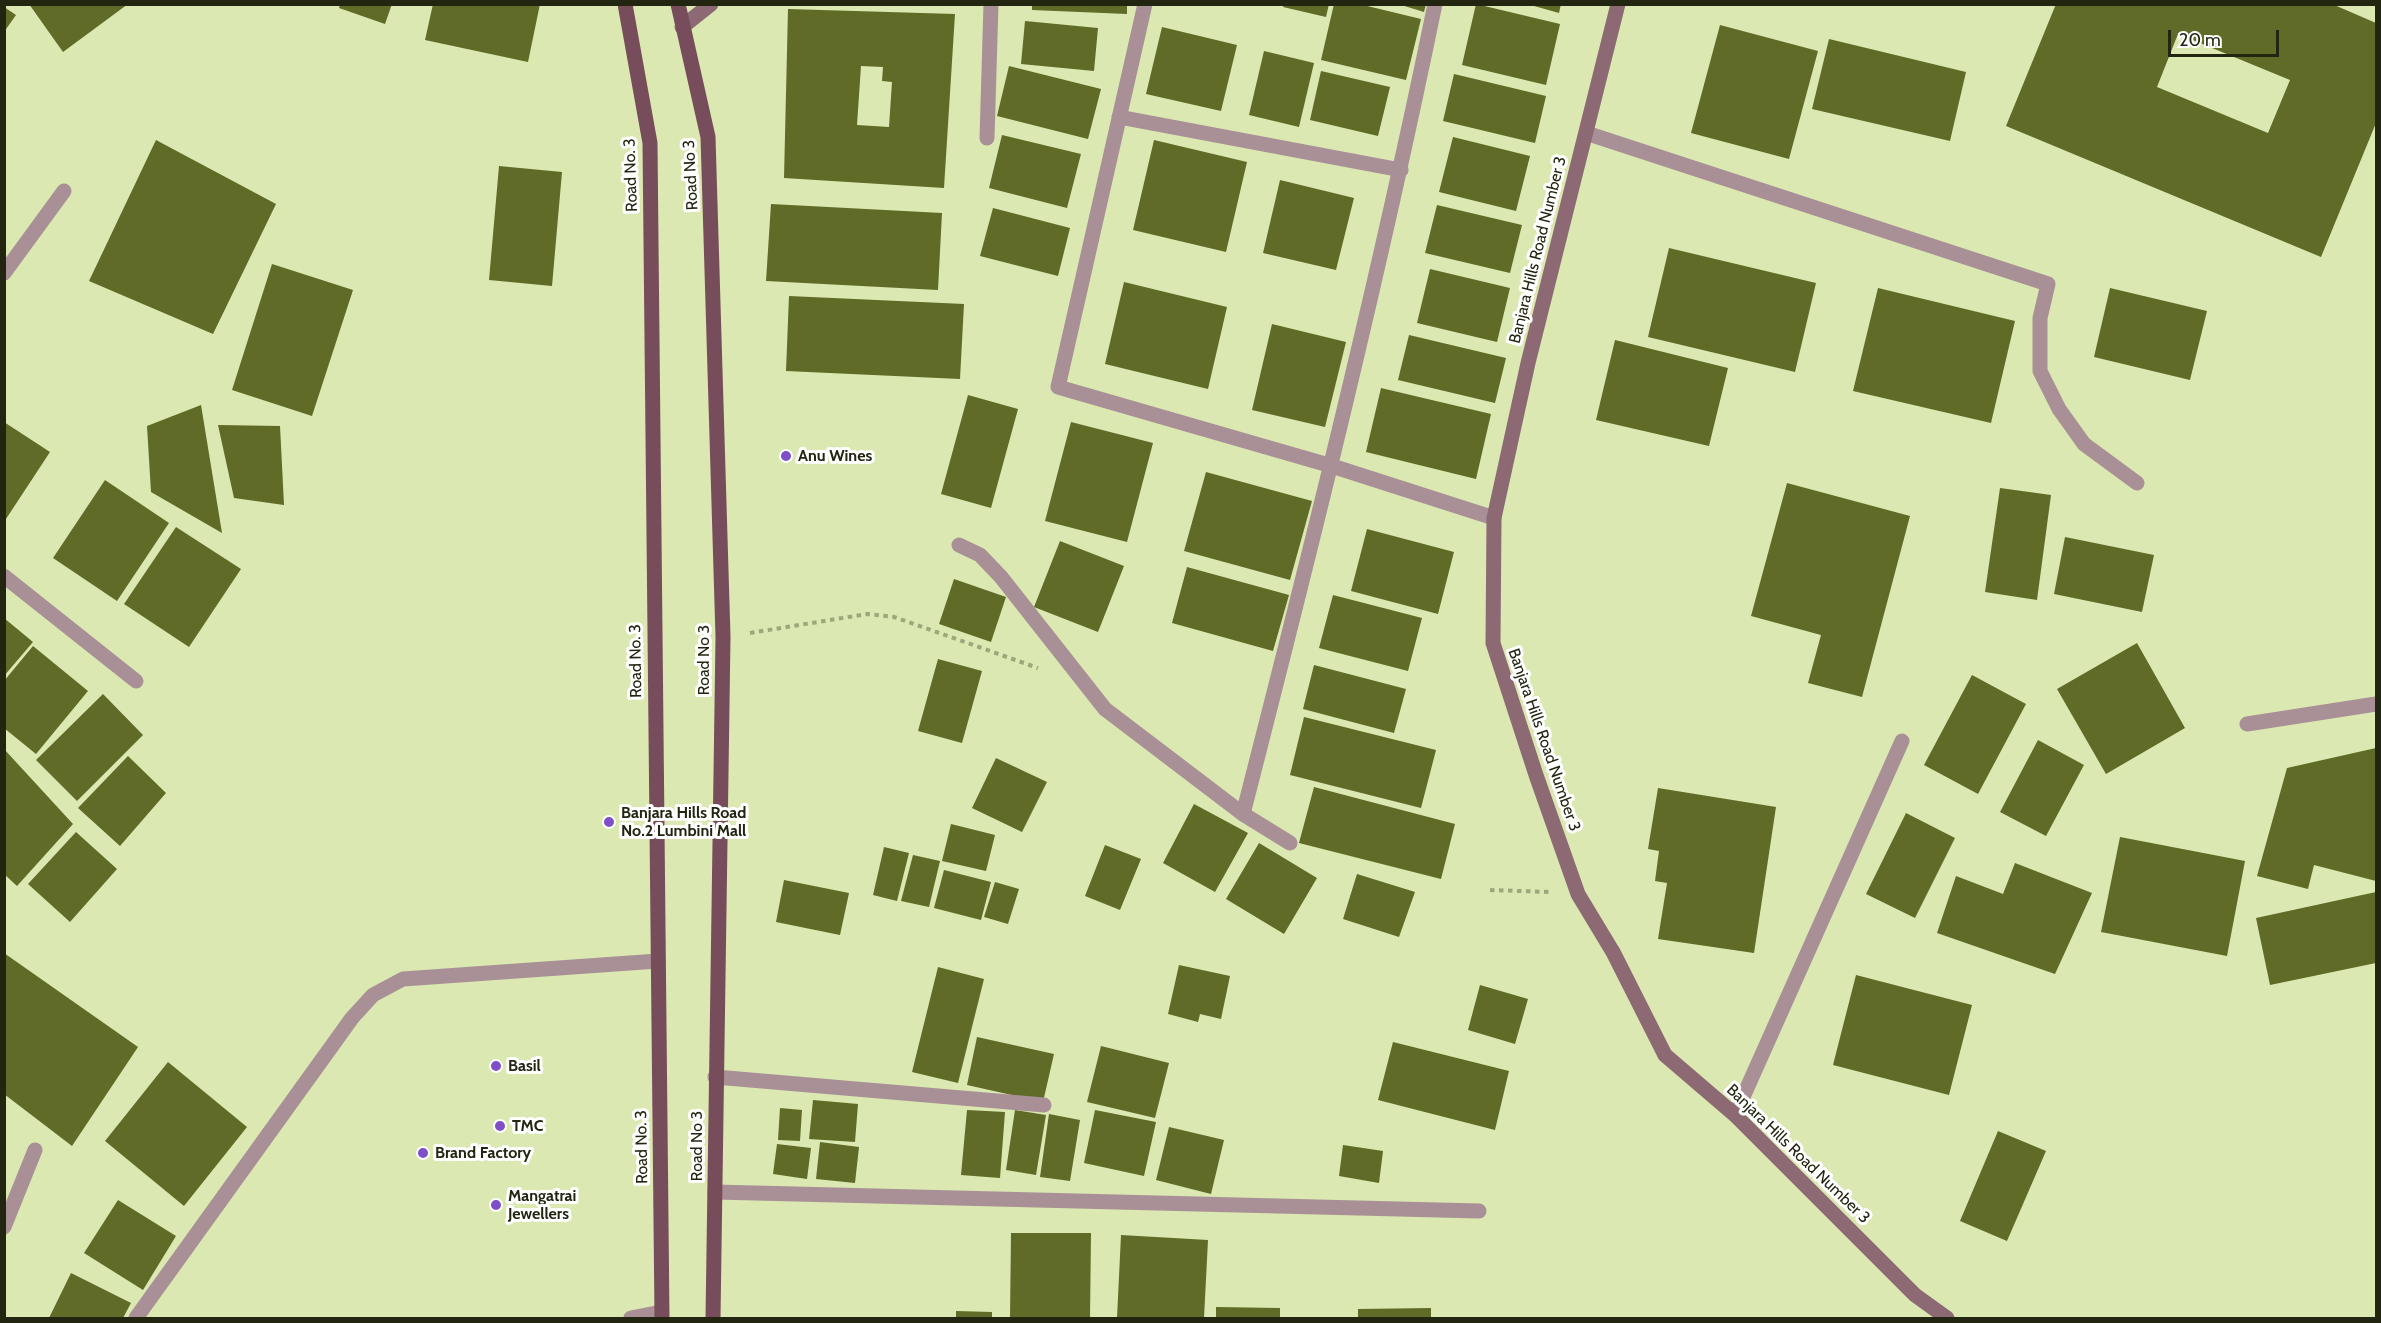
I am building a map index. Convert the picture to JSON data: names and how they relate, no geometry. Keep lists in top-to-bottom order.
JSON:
{
  "streets": {
    "main road": ["Road No. 3", "Road No 3"],
    "street": ["Banjara Hills Road Number 3"]
  },
  "places": [
    "Anu Wines",
    "Banjara Hills Road No.2 Lumbini Mall",
    "Basil",
    "TMC",
    "Brand Factory",
    "Mangatrai Jewellers"
  ],
  "scale_bar": "20 m"
}
